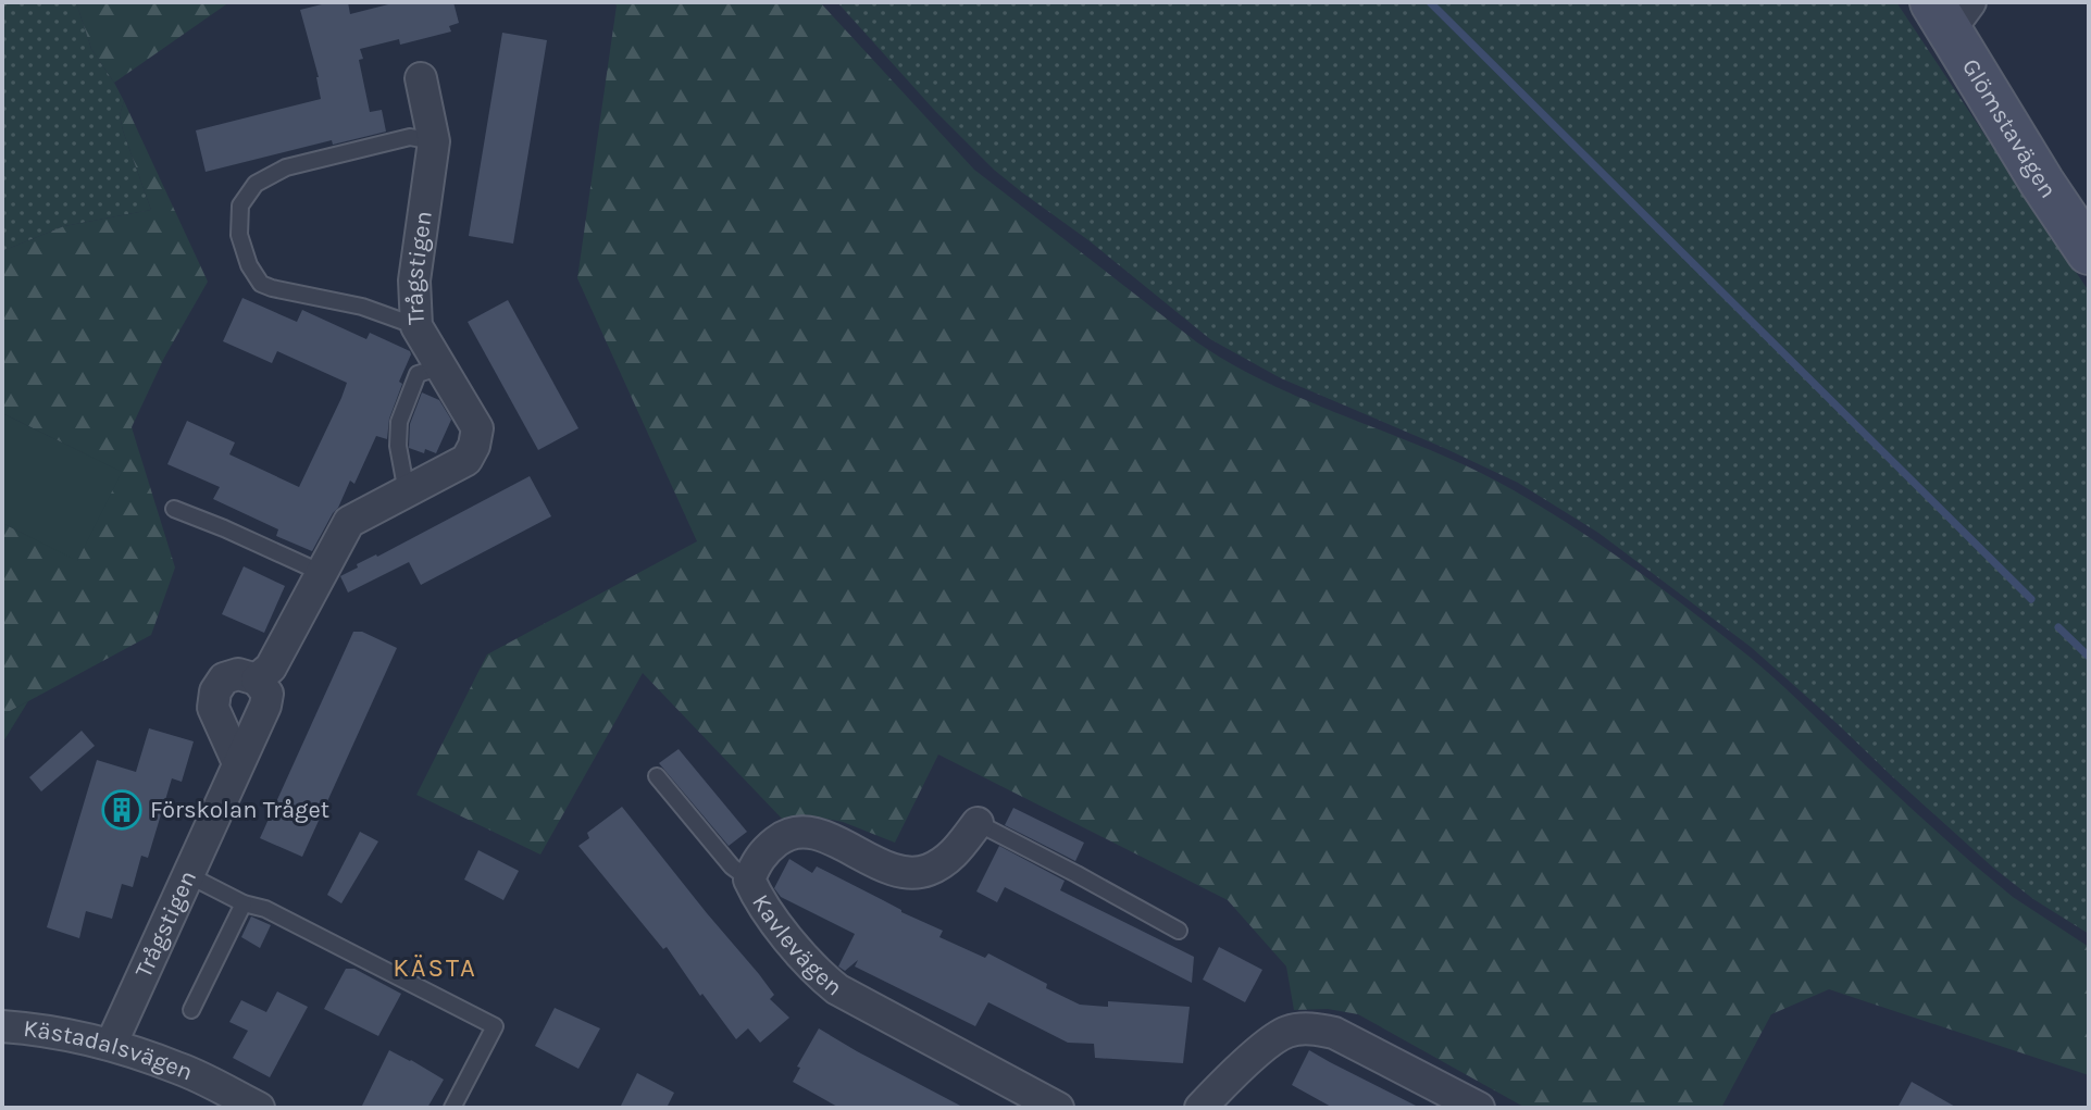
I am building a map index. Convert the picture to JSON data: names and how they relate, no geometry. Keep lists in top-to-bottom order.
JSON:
{
  "streets": {
    "main road": ["Glömstavägen"],
    "street": ["Trågstigen", "Kavlevägen", "Kästadalsvägen"]
  },
  "crossings": [
    ["Trågstigen", "Kästadalsvägen"]
  ],
  "districts": ["KÄSTA"],
  "places": {
    "building": ["Förskolan Tråget"]
  }
}
